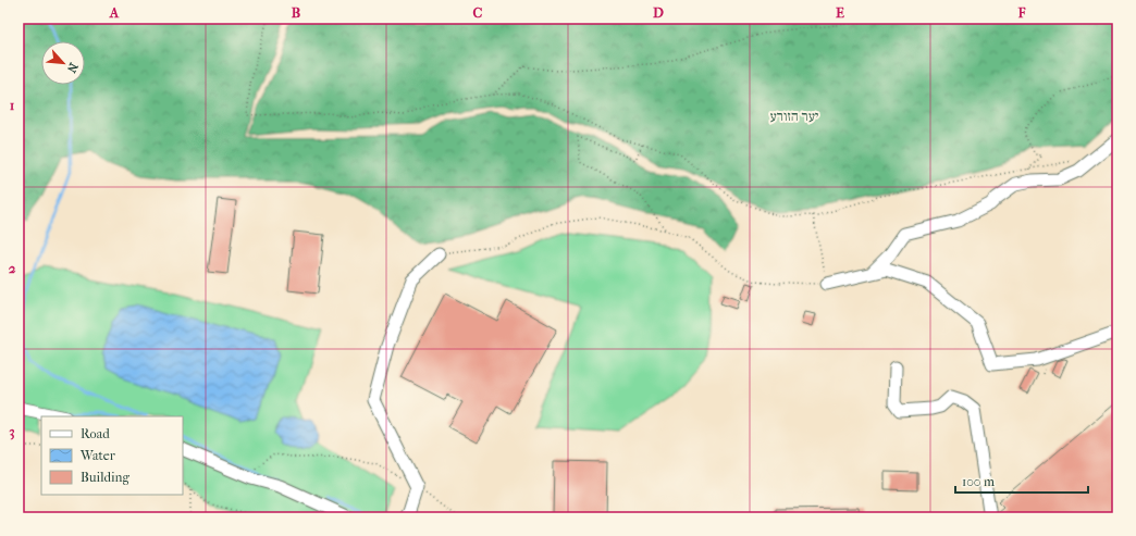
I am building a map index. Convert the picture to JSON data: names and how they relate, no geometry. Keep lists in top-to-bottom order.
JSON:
{
  "parks": ["יער הזורע"],
  "legend": ["Road", "Water", "Building"],
  "scale_bar": "100 m",
  "north": "bottom right",
  "grid": {
    "columns": [
      "A",
      "B",
      "C",
      "D",
      "E",
      "F"
    ],
    "rows": ["1", "2", "3"]
  }
}
